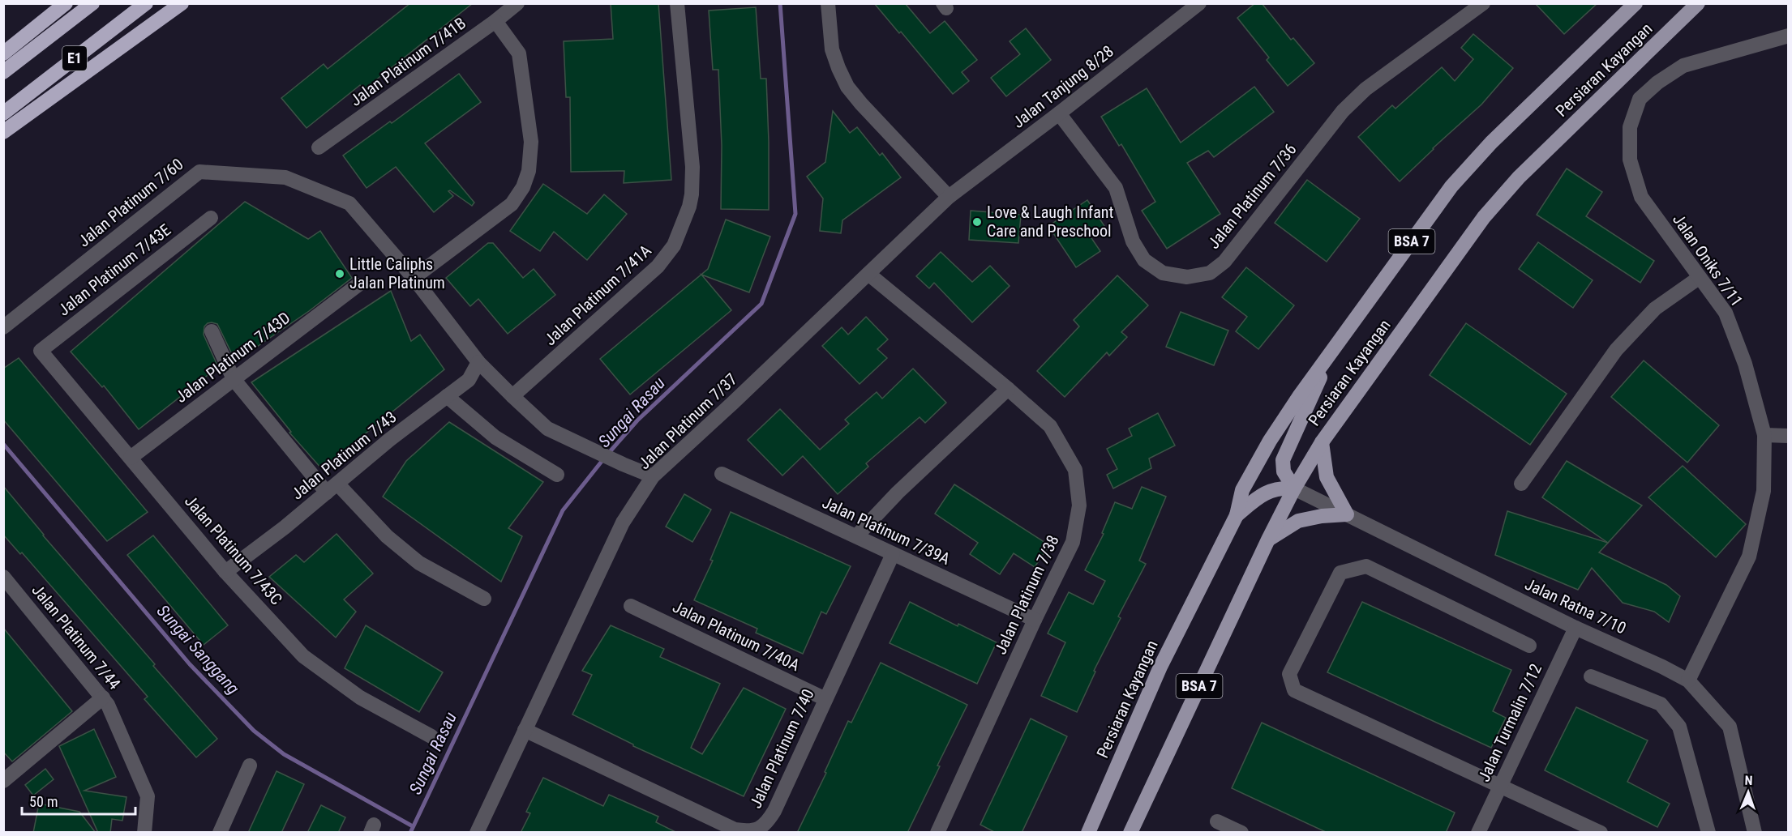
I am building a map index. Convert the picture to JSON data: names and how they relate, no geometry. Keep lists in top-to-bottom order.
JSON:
{
  "streets": {
    "highway": ["E1"],
    "main road": ["Persiaran Kayangan", "BSA 7"],
    "street": [
      "Jalan Platinum 7/41B",
      "Jalan Tanjung 8/28",
      "Jalan Platinum 7/36",
      "Jalan Platinum 7/60",
      "Jalan Oniks 7/11",
      "Jalan Platinum 7/43E",
      "Jalan Platinum 7/41A",
      "Jalan Platinum 7/43D",
      "Jalan Platinum 7/37",
      "Jalan Platinum 7/43",
      "Jalan Platinum 7/39A",
      "Jalan Platinum 7/43C",
      "Jalan Platinum 7/38",
      "Jalan Ratna 7/10",
      "Jalan Platinum 7/40A",
      "Jalan Platinum 7/44",
      "Jalan Turmalin 7/12",
      "Jalan Platinum 7/40"
    ]
  },
  "crossings": [
    ["Persiaran Kayangan", "Jalan Ratna 7/10"],
    ["Jalan Tanjung 8/28", "Jalan Platinum 7/36"],
    ["Jalan Tanjung 8/28", "Jalan Platinum 7/37"],
    ["Jalan Platinum 7/60", "Jalan Platinum 7/41A"],
    ["Jalan Platinum 7/60", "Jalan Platinum 7/37"],
    ["Jalan Platinum 7/60", "Jalan Platinum 7/43"],
    ["Jalan Oniks 7/11", "Jalan Ratna 7/10"],
    ["Jalan Platinum 7/43E", "Jalan Platinum 7/43C"],
    ["Jalan Platinum 7/43D", "Jalan Platinum 7/43C"],
    ["Jalan Platinum 7/37", "Jalan Platinum 7/38"],
    ["Jalan Platinum 7/37", "Jalan Platinum 7/40"],
    ["Jalan Platinum 7/43", "Jalan Platinum 7/43C"],
    ["Jalan Platinum 7/39A", "Jalan Platinum 7/38"],
    ["Jalan Platinum 7/39A", "Jalan Platinum 7/40"],
    ["Jalan Ratna 7/10", "Jalan Turmalin 7/12"],
    ["Jalan Platinum 7/40A", "Jalan Platinum 7/40"]
  ],
  "water": ["Sungai Rasau", "Sungai Sanggang"],
  "places": ["Love & Laugh Infant Care and Preschool", "Little Caliphs Jalan Platinum"],
  "scale_bar": "50 m",
  "north": "top"
}
